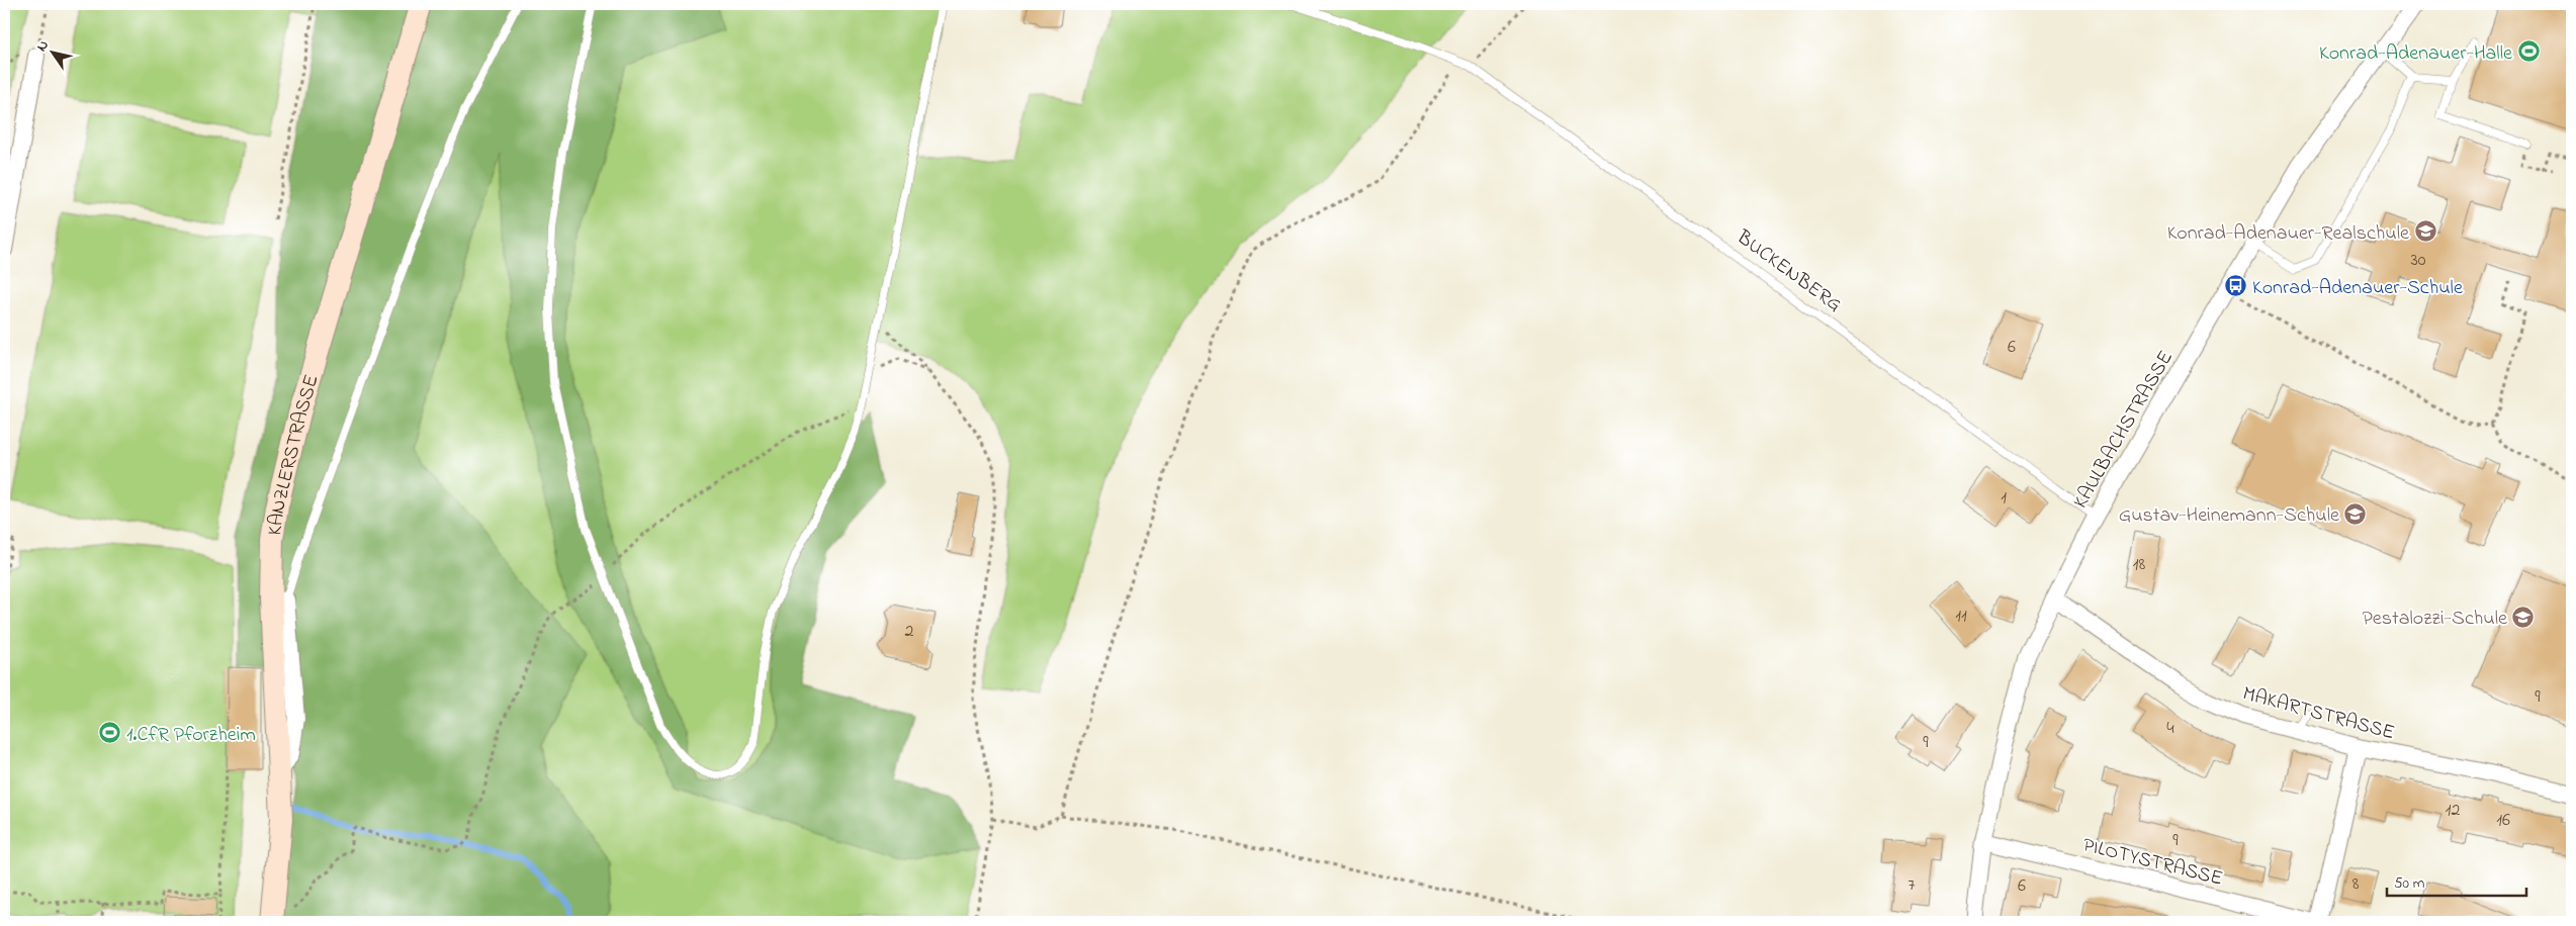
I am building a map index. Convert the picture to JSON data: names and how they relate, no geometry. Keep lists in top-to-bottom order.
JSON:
{
  "streets": {
    "main road": ["KANZLERSTRASSE"],
    "street": ["KAULBACHSTRASSE", "MAKARTSTRASSE", "PILOTYSTRASSE"],
    "lane": ["BUCKENBERG"]
  },
  "crossings": [
    ["BUCKENBERG", "KAULBACHSTRASSE"],
    ["KAULBACHSTRASSE", "MAKARTSTRASSE"],
    ["KAULBACHSTRASSE", "PILOTYSTRASSE"]
  ],
  "places": {
    "sports": ["Konrad-Adenauer-Halle", "1.CfR Pforzheim"],
    "school or university": ["Konrad-Adenauer-Realschule", "Gustav-Heinemann-Schule", "Pestalozzi-Schule"],
    "bus stop": ["Konrad-Adenauer-Schule"]
  },
  "house_numbers": [
    "30",
    "6",
    "1",
    "18",
    "11",
    "2",
    "9",
    "4",
    "9",
    "12",
    "16",
    "9",
    "8",
    "7",
    "6"
  ],
  "scale_bar": "50 m",
  "north": "top left"
}
